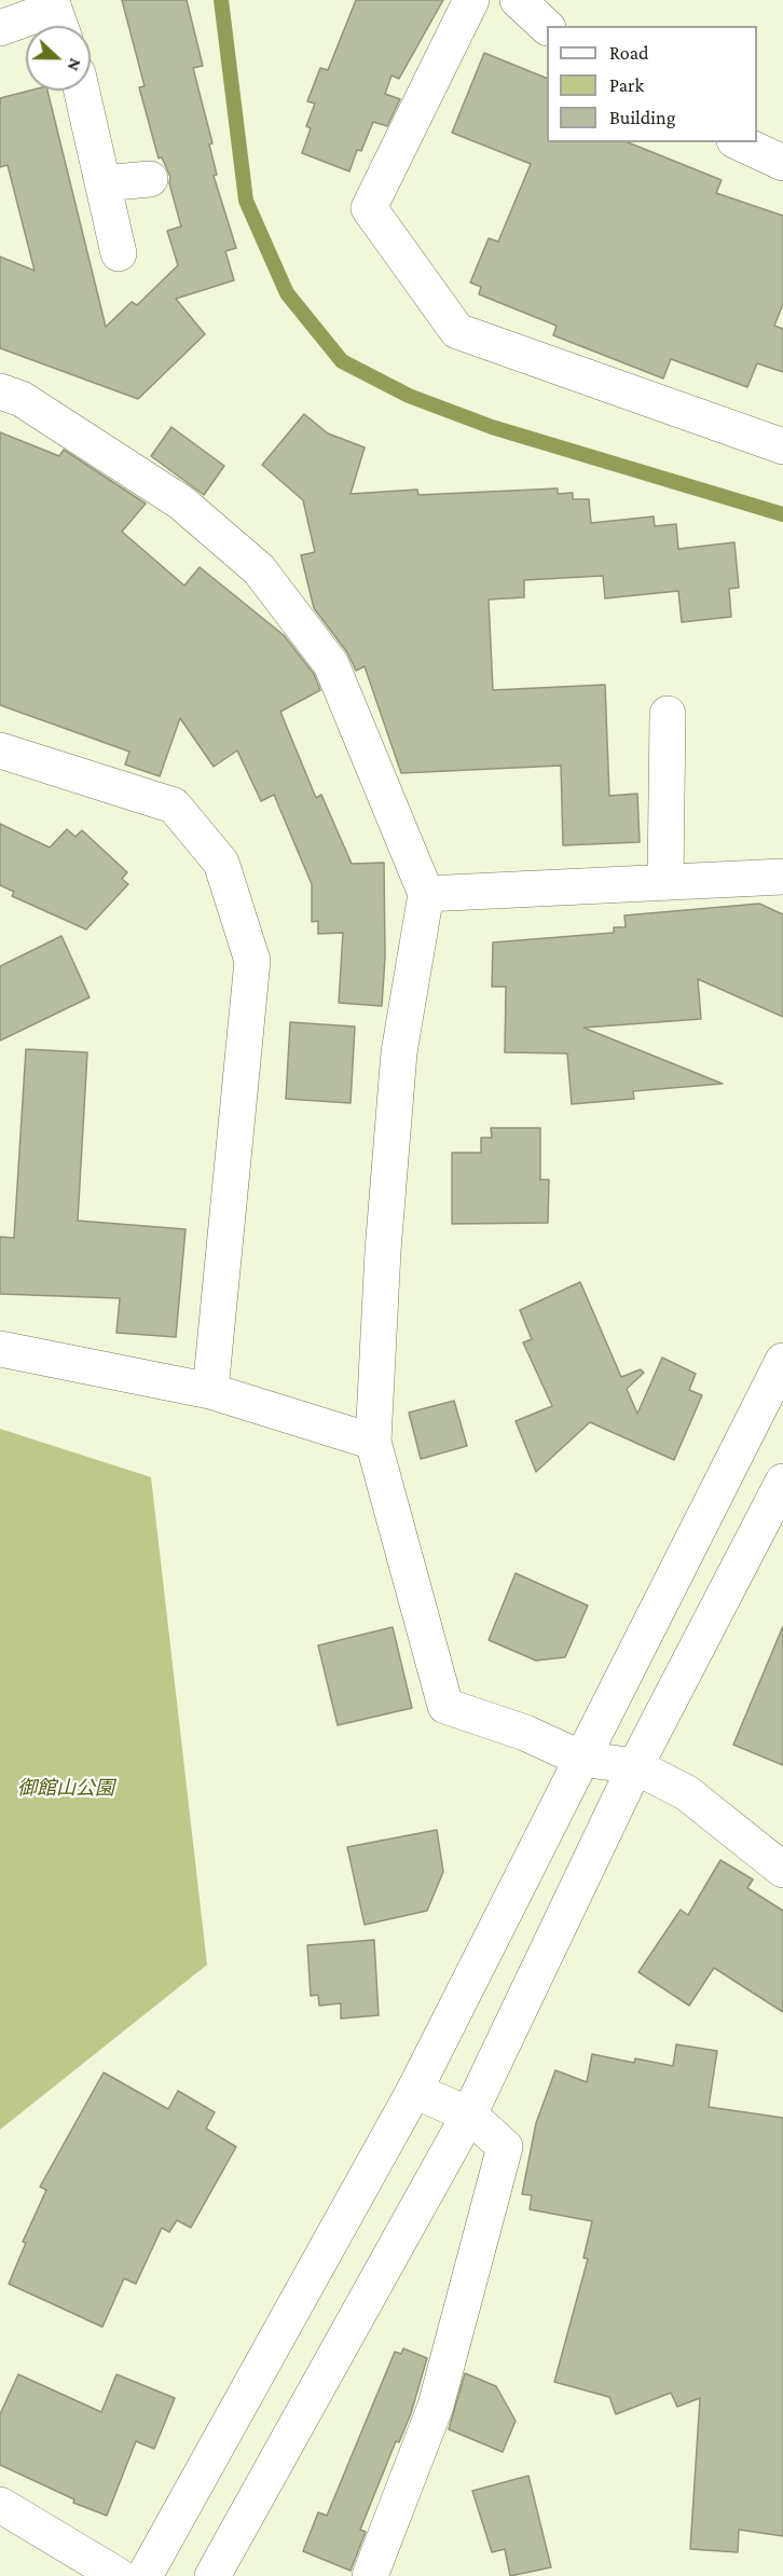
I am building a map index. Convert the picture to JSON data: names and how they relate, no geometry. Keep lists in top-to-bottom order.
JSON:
{
  "parks": ["御館山公園"],
  "legend": ["Road", "Park", "Building"],
  "north": "right"
}
